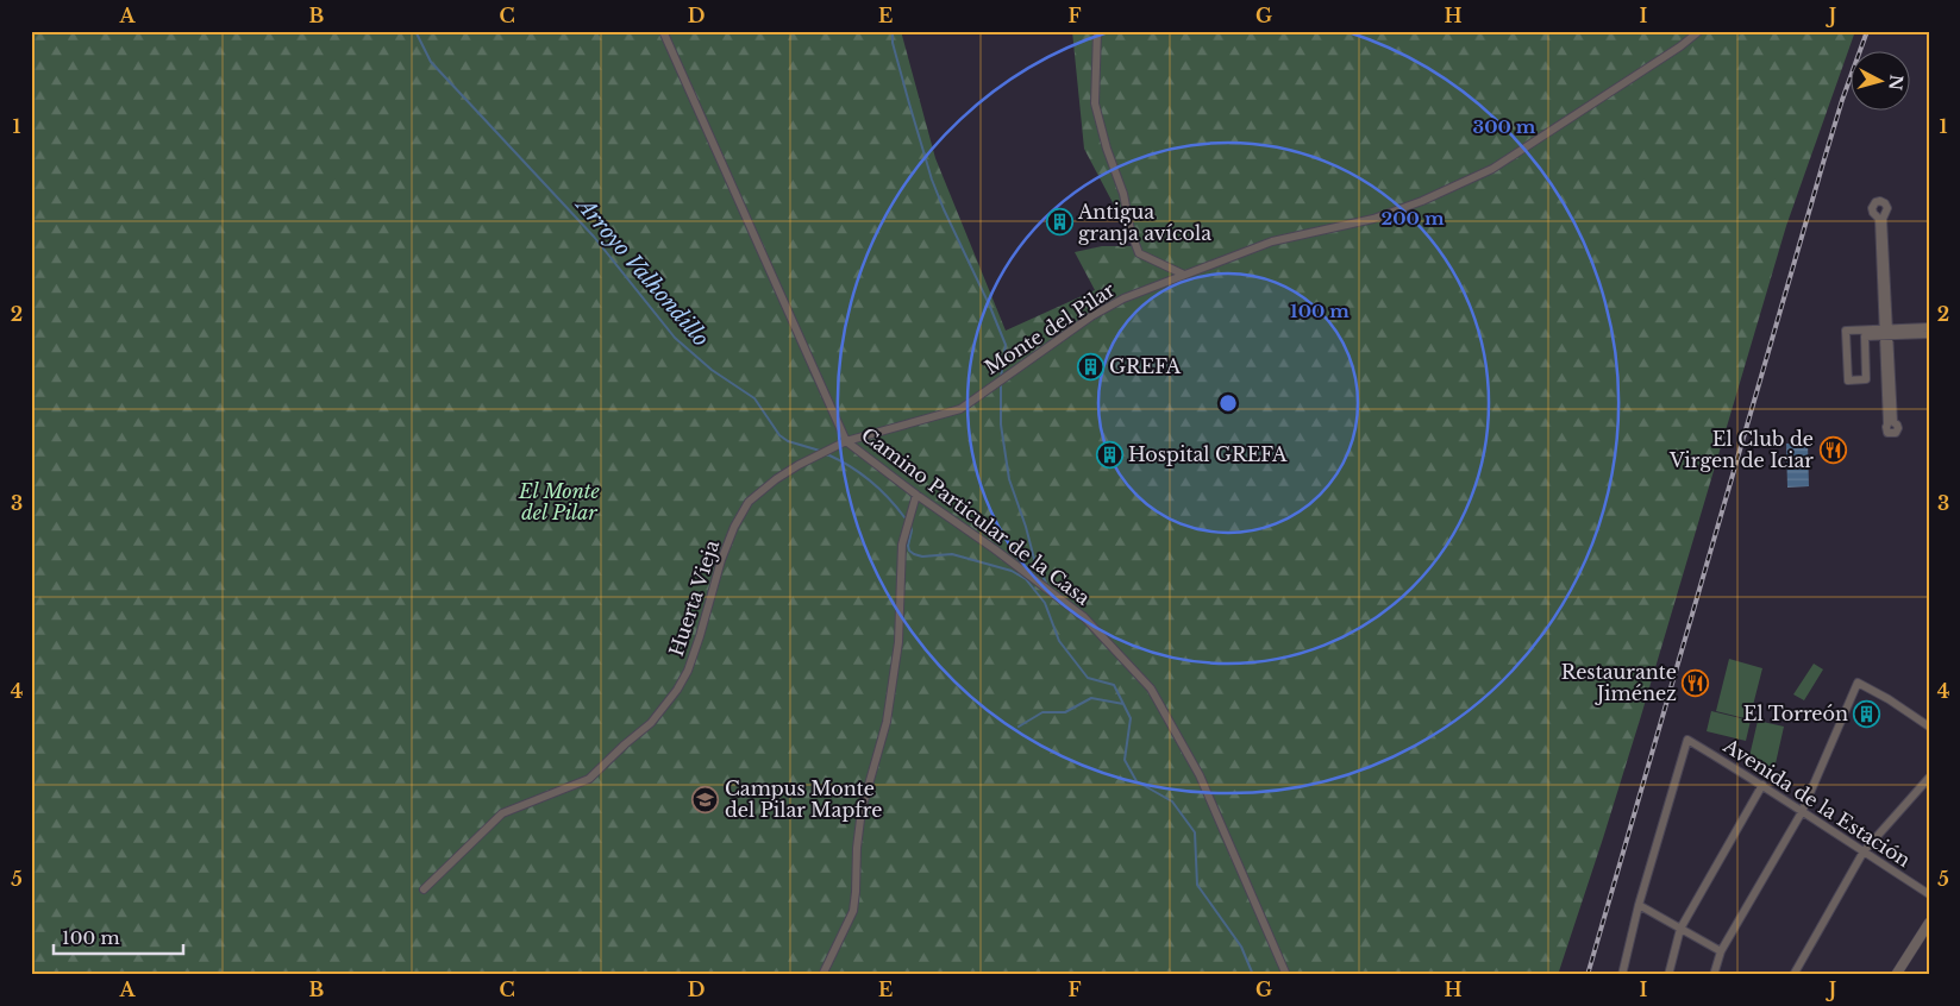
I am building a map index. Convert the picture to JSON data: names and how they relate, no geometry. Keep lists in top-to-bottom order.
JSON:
{
  "streets": {
    "street": [
      "Monte del Pilar",
      "Camino Particular de la Casa",
      "Huerta Vieja",
      "Avenida de la Estación"
    ]
  },
  "crossings": [
    ["Monte del Pilar", "Camino Particular de la Casa"],
    ["Monte del Pilar", "Huerta Vieja"]
  ],
  "water": ["Arroyo Valhondillo"],
  "parks": ["El Monte del Pilar"],
  "places": {
    "building": [
      "Antigua granja avícola",
      "GREFA",
      "Hospital GREFA",
      "El Torreón"
    ],
    "restaurant": ["El Club de Virgen de Iciar", "Restaurante Jiménez"],
    "school or university": ["Campus Monte del Pilar Mapfre"]
  },
  "scale_bar": "100 m",
  "north": "right",
  "grid": {
    "columns": [
      "A",
      "B",
      "C",
      "D",
      "E",
      "F",
      "G",
      "H",
      "I",
      "J"
    ],
    "rows": [
      "1",
      "2",
      "3",
      "4",
      "5"
    ]
  },
  "rings": ["300 m", "200 m", "100 m"]
}
